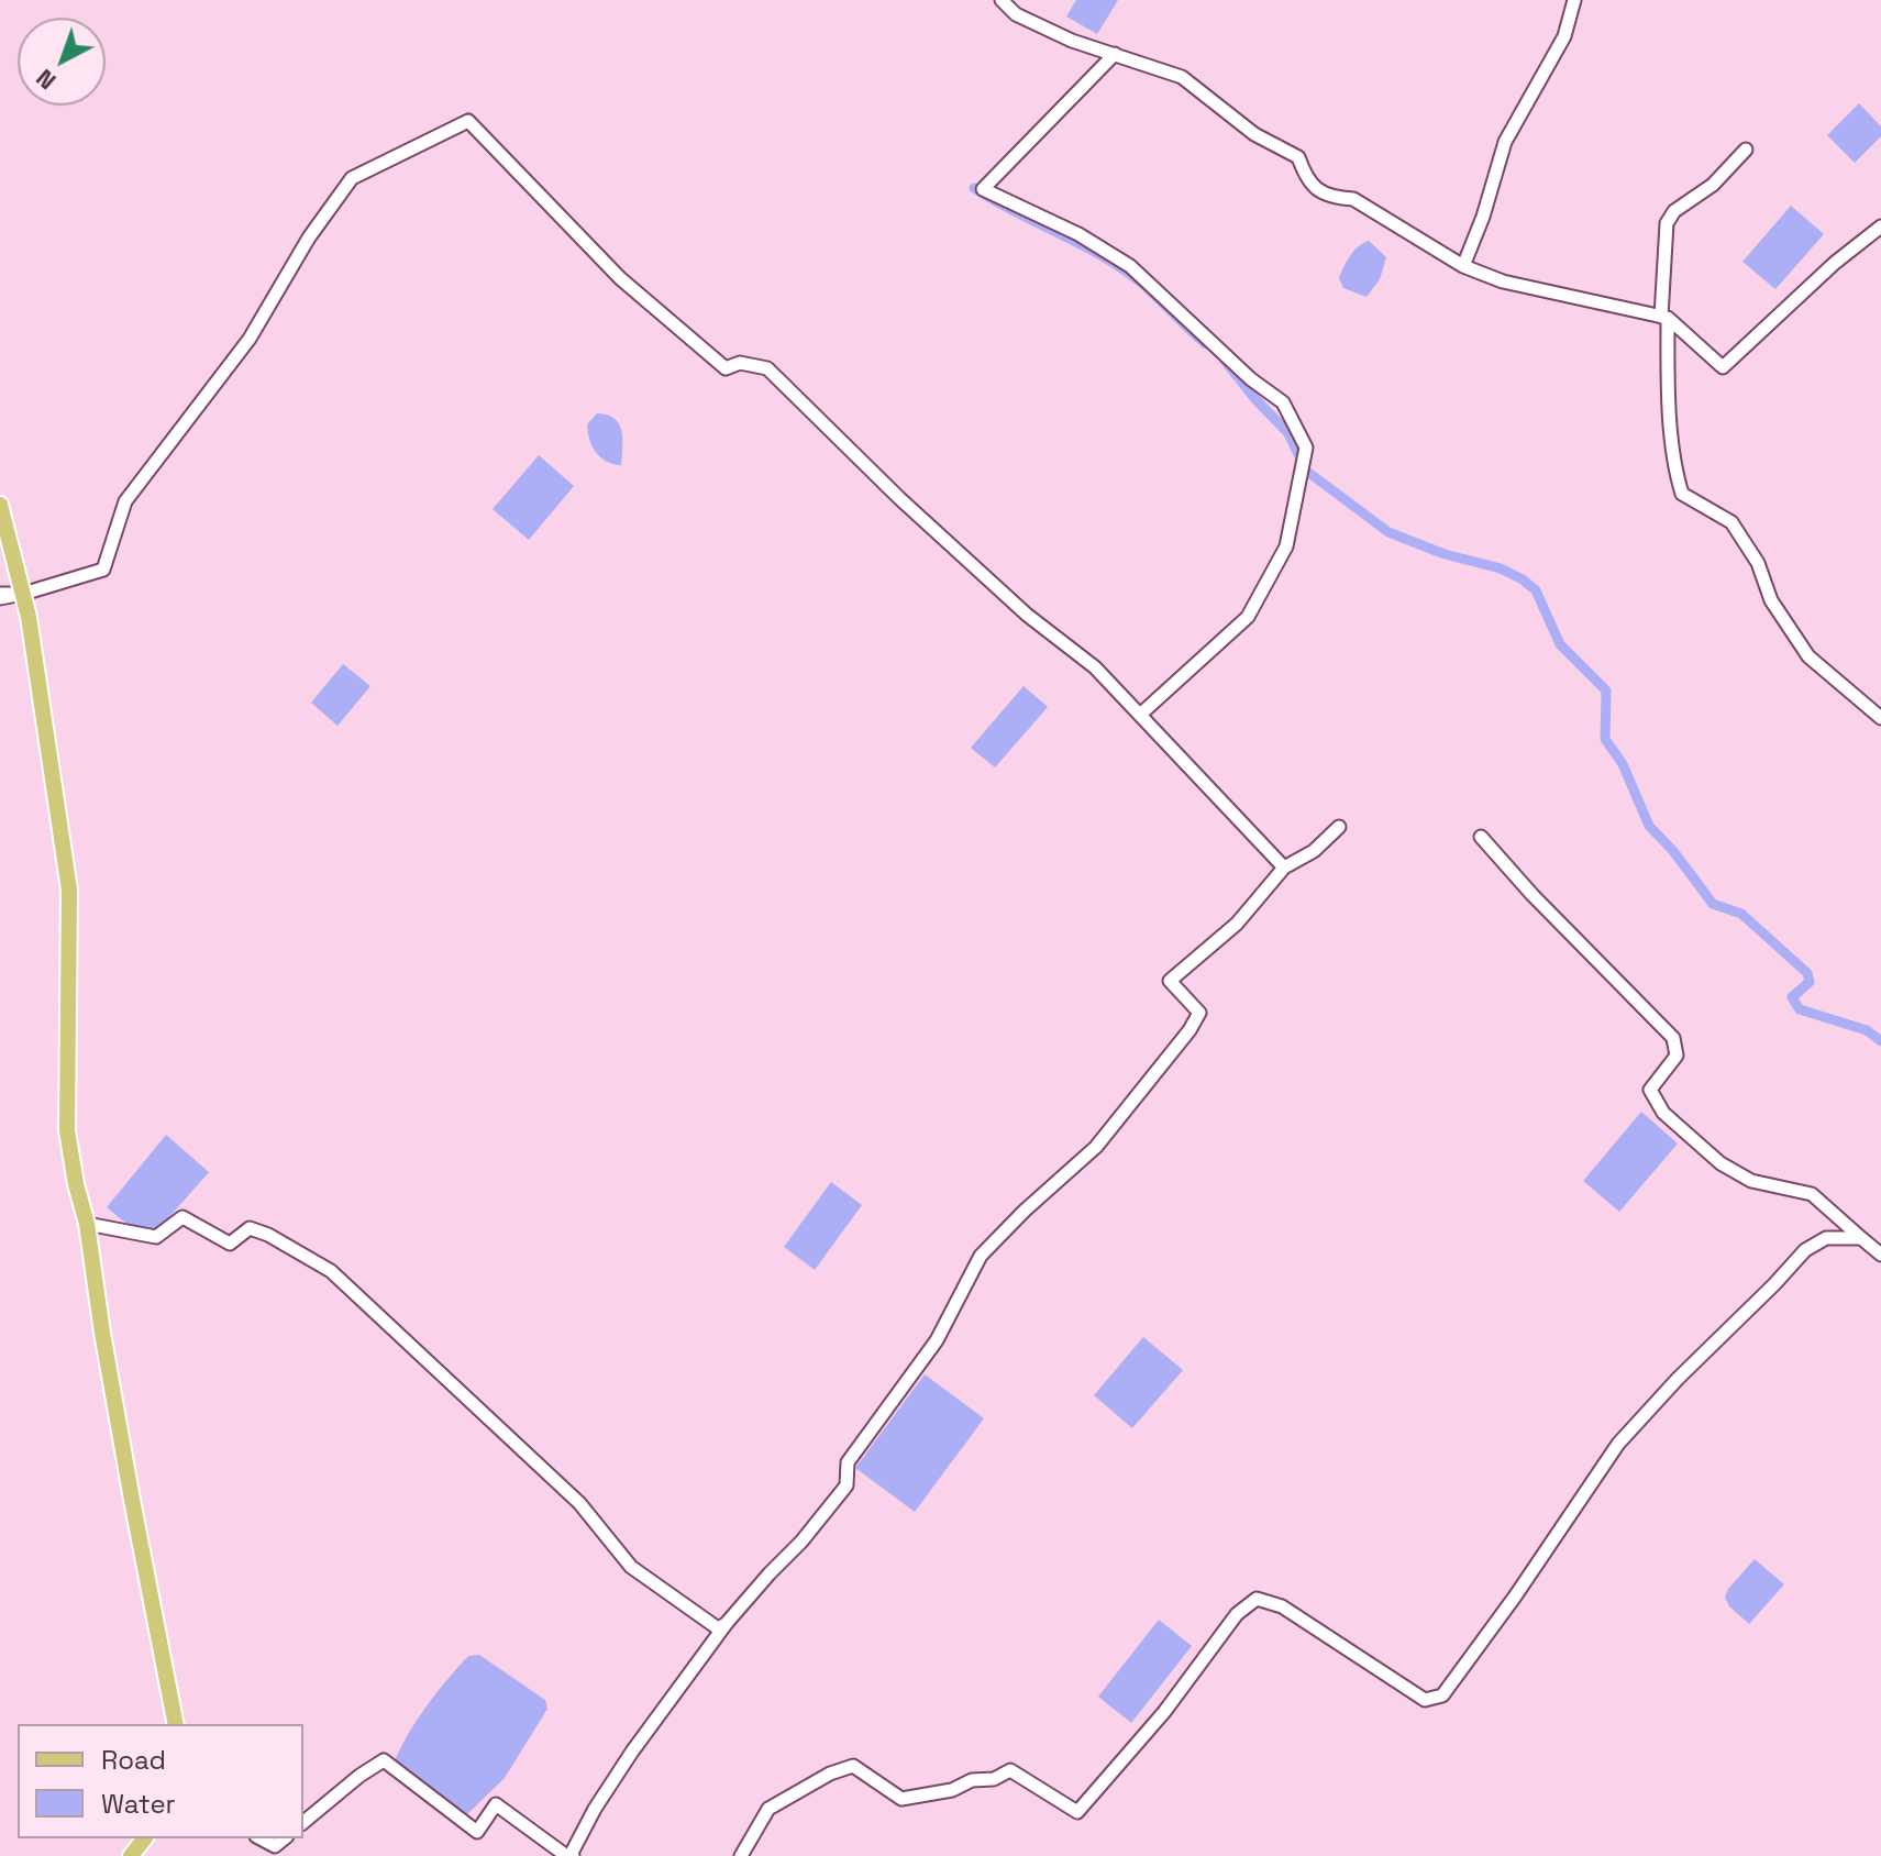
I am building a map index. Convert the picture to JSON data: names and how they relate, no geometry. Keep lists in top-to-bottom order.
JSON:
{
  "legend": ["Road", "Water"],
  "north": "bottom left"
}
